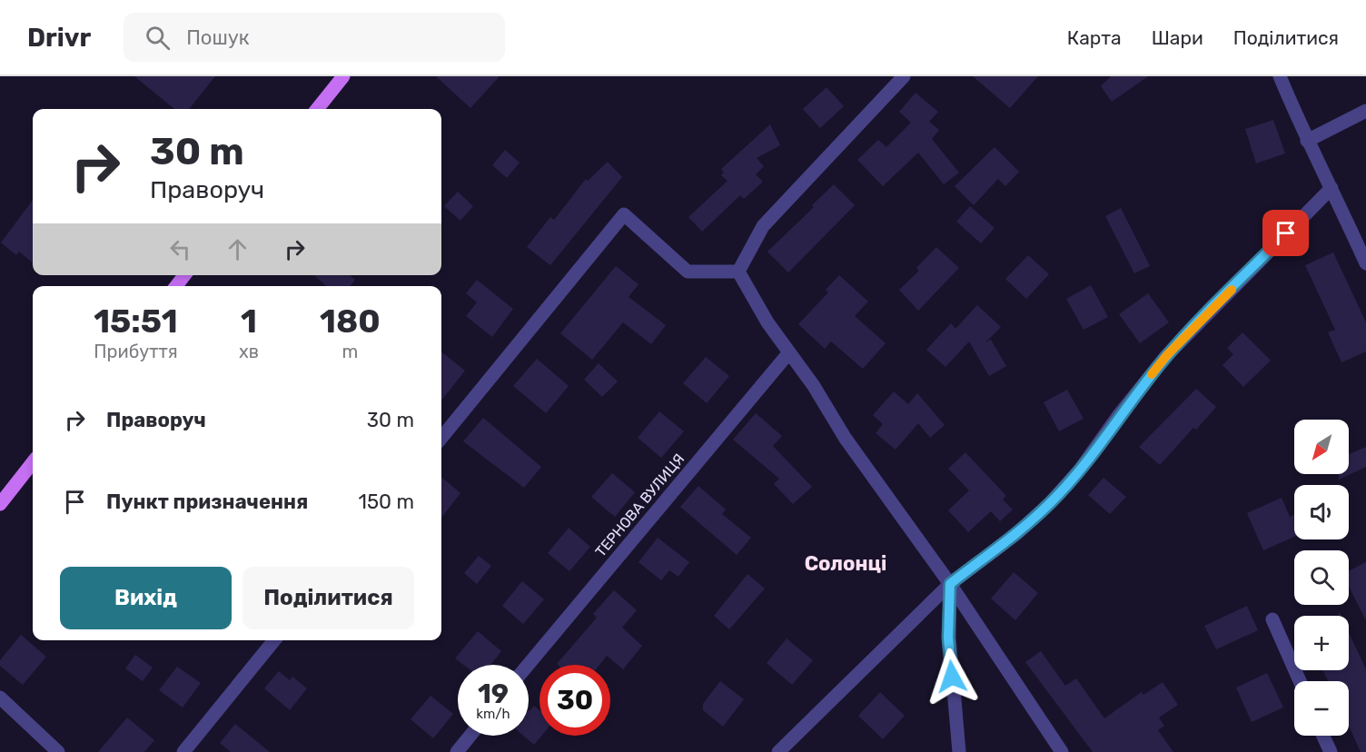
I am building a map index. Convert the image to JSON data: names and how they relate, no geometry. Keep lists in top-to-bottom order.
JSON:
{
  "streets": {
    "street": ["ТЕРНОВА ВУЛИЦЯ"]
  },
  "districts": ["Солонці"],
  "north": "bottom left",
  "page": {
    "header": "Drivr",
    "search": "Пошук",
    "nav": ["Карта", "Шари", "Поділитися"],
    "turn": ["30 m", "Праворуч"],
    "eta": [
      "15:51",
      "Прибуття",
      "1",
      "хв",
      "180",
      "m"
    ],
    "list": [
      {
        "name": "Праворуч",
        "value": "30 m"
      },
      {
        "name": "Пункт призначення",
        "value": "150 m"
      }
    ],
    "map_buttons": ["+", "−"],
    "buttons": ["Вихід", "Поділитися"],
    "speed": "19 km/h",
    "limit": "30"
  }
}
